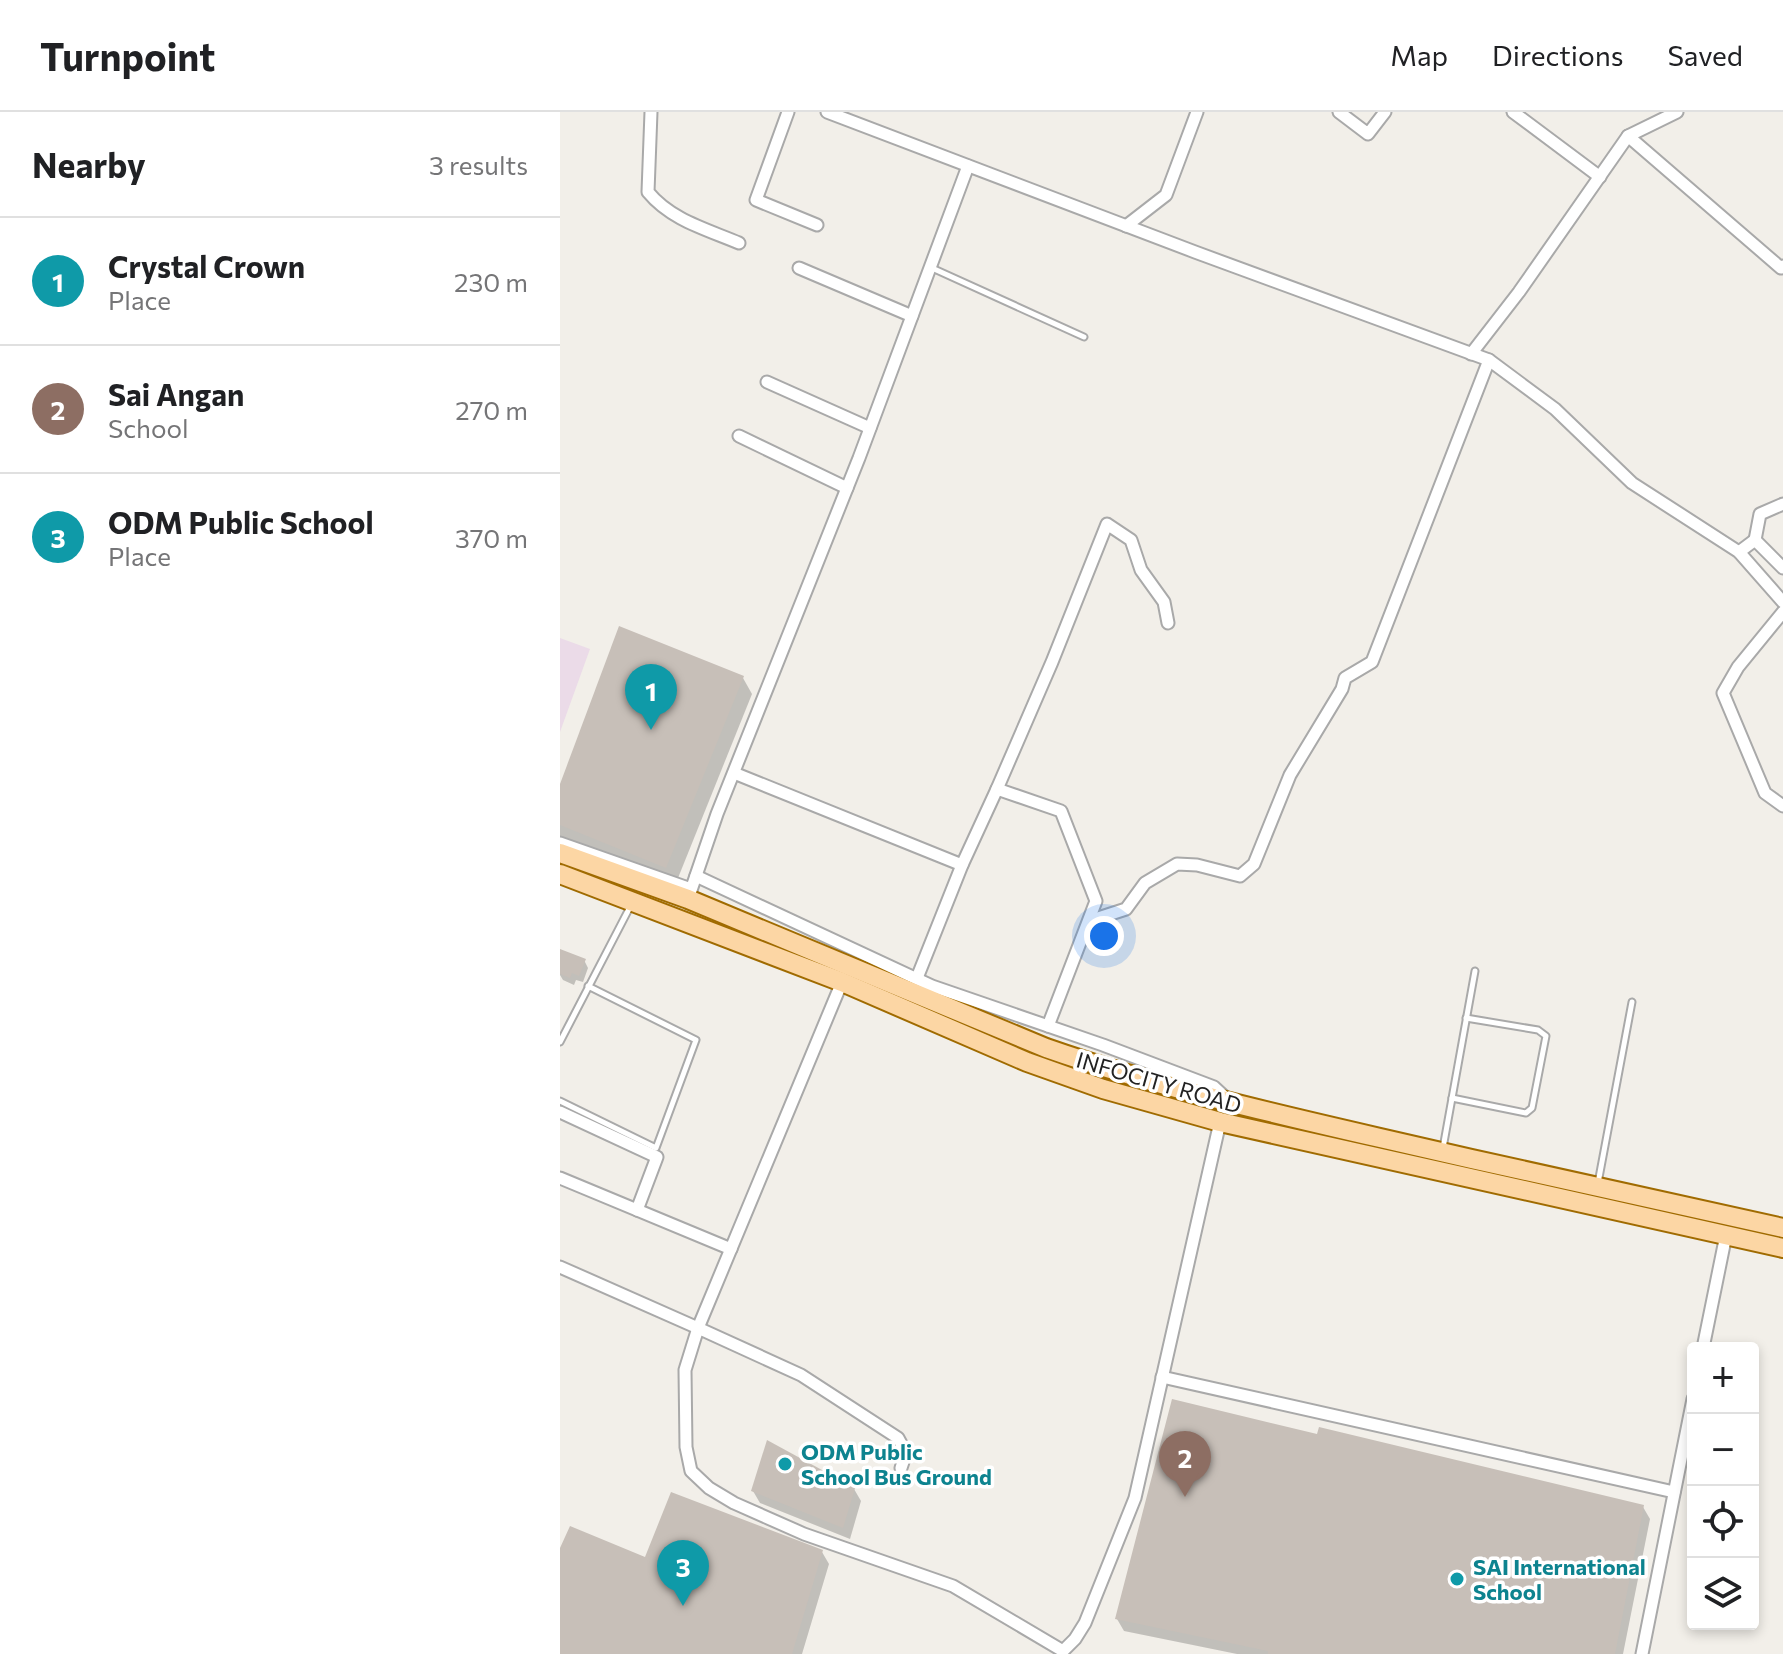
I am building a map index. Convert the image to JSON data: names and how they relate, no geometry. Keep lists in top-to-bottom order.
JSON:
{
  "streets": {
    "main road": ["INFOCITY ROAD"]
  },
  "places": ["ODM Public School Bus Ground", "SAI International School"],
  "page": {
    "header": "Turnpoint",
    "nav": ["Map", "Directions", "Saved"],
    "heading": ["Nearby", "3 results"],
    "list": [
      {
        "mark": "1",
        "name": "Crystal Crown",
        "note": "Place",
        "value": "230 m"
      },
      {
        "mark": "2",
        "name": "Sai Angan",
        "note": "School",
        "value": "270 m"
      },
      {
        "mark": "3",
        "name": "ODM Public School",
        "note": "Place",
        "value": "370 m"
      }
    ],
    "pins": ["1", "2", "3"],
    "map_buttons": ["+", "−"]
  }
}
